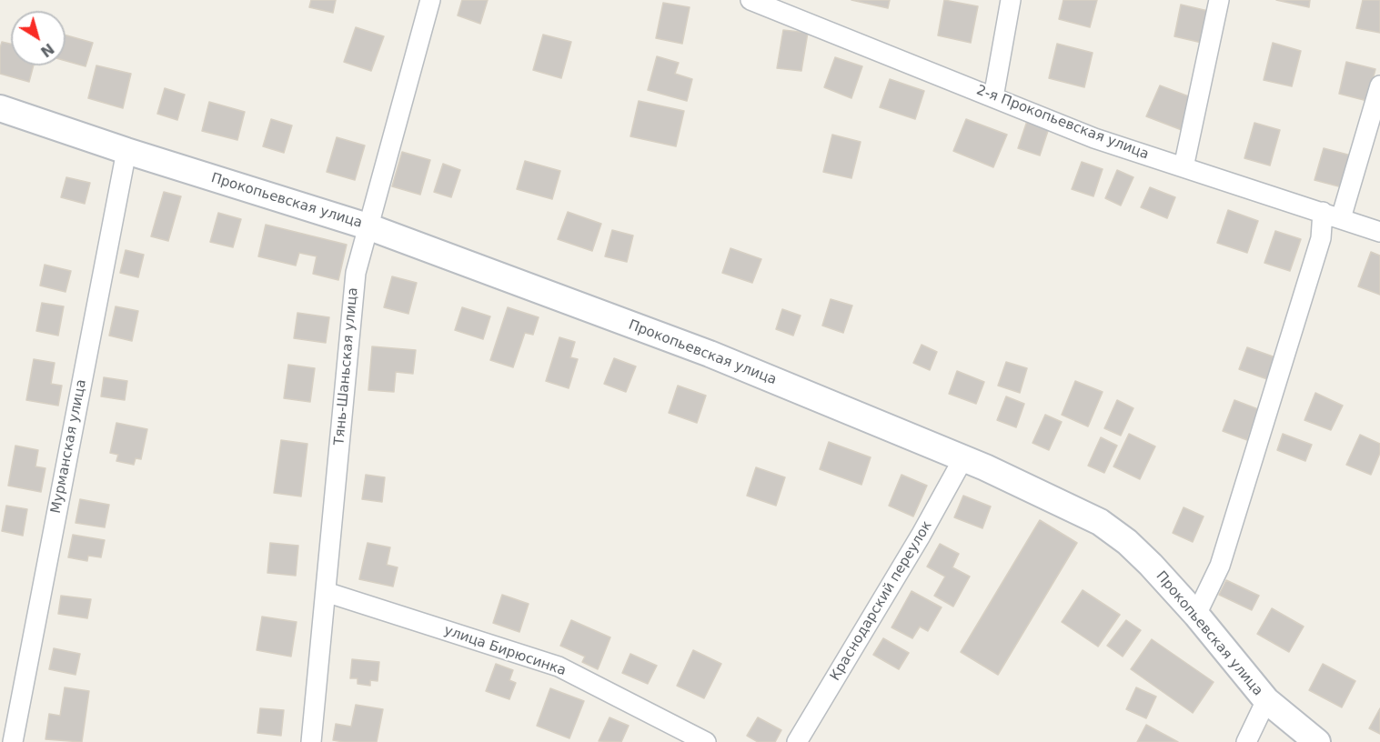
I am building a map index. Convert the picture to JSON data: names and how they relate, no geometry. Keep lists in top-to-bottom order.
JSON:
{
  "streets": {
    "main road": ["Прокопьевская улица"],
    "street": [
      "2-я Прокопьевская улица",
      "Тянь-Шаньская улица",
      "Мурманская улица",
      "Краснодарский переулок",
      "улица Бирюсинка"
    ]
  },
  "crossings": [
    ["Прокопьевская улица", "Тянь-Шаньская улица"],
    ["Прокопьевская улица", "Мурманская улица"],
    ["Прокопьевская улица", "Краснодарский переулок"],
    ["Тянь-Шаньская улица", "улица Бирюсинка"]
  ],
  "north": "bottom right"
}
